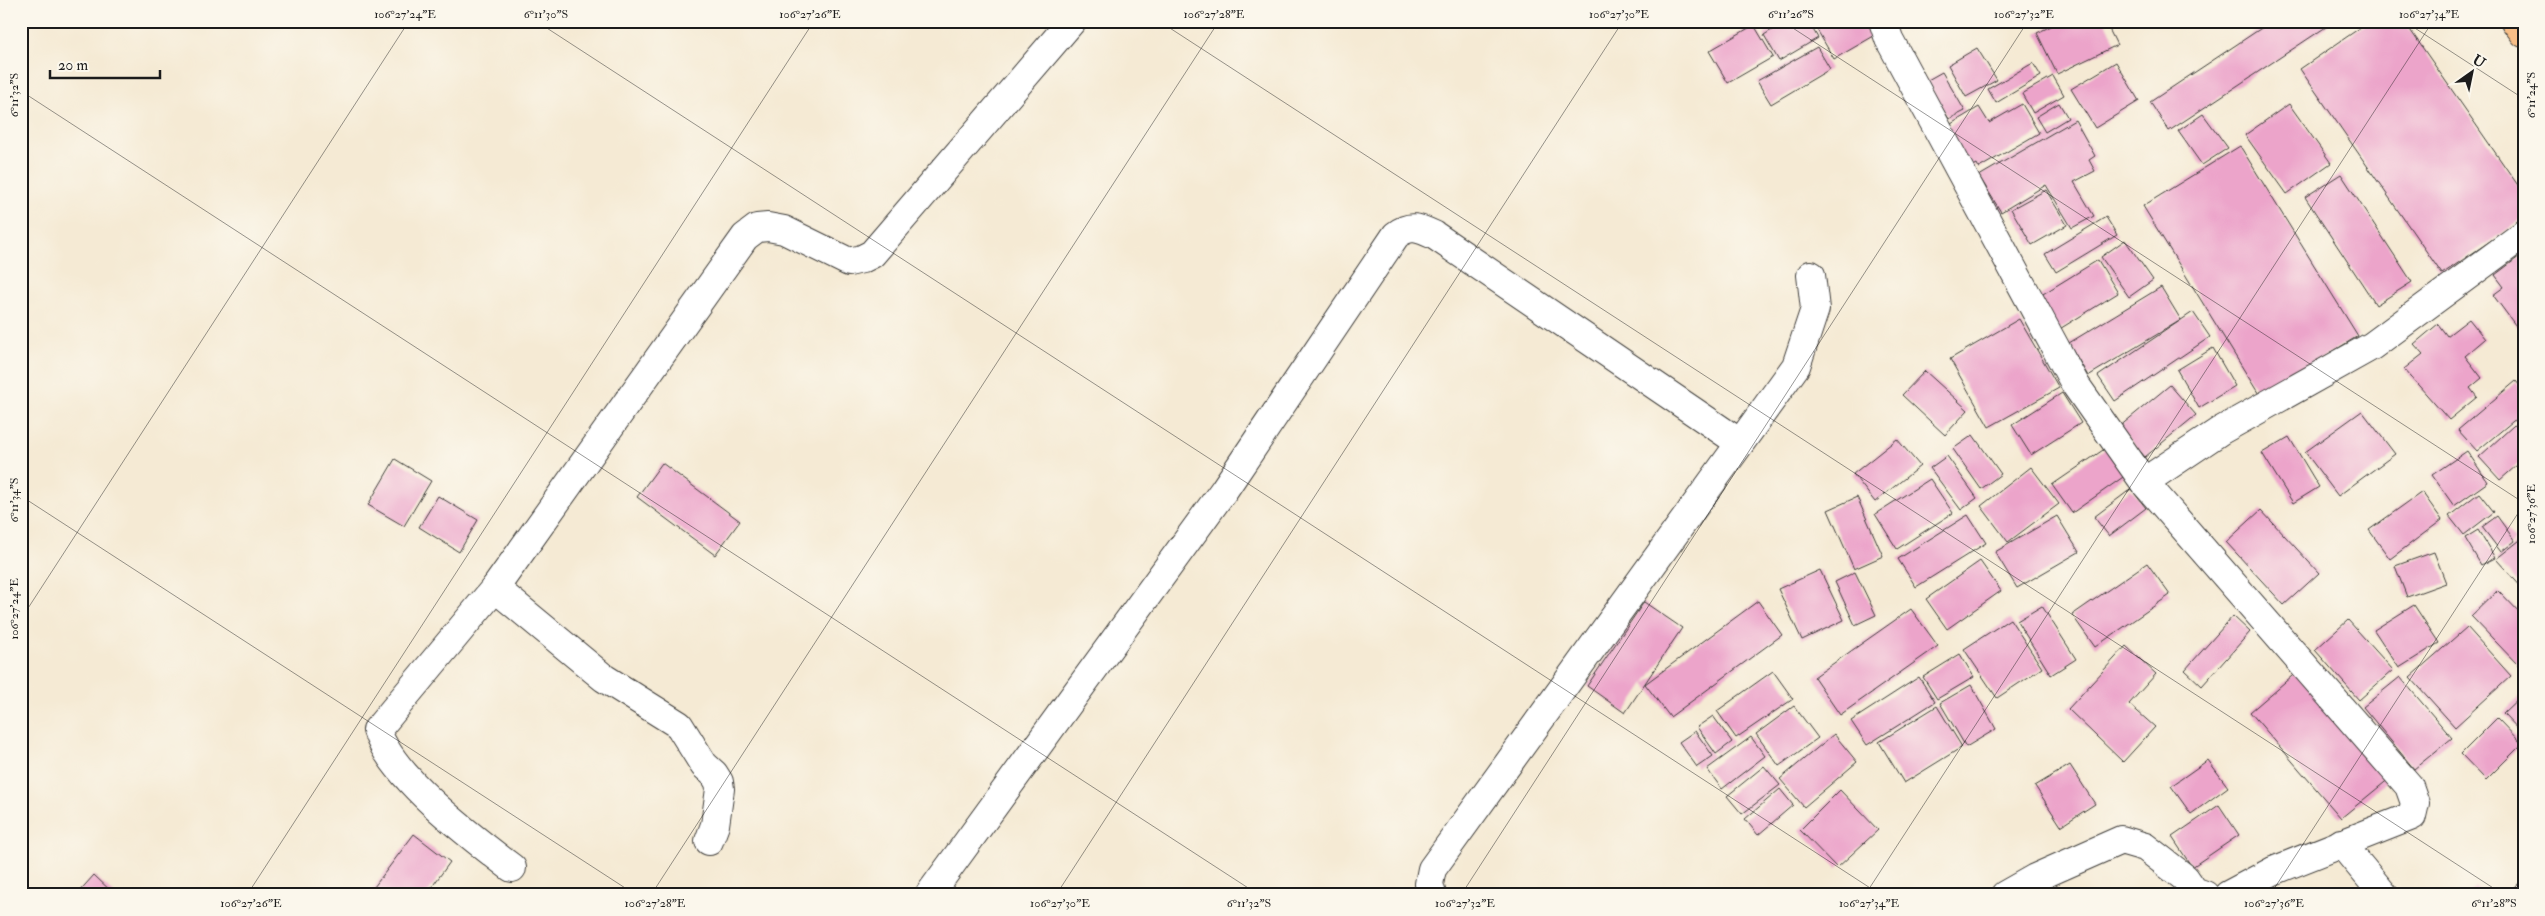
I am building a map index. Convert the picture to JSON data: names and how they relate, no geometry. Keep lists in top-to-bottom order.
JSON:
{
  "scale_bar": "20 m",
  "north": "top right",
  "coordinates": [
    "106°27'24\"E",
    "6°11'30\"S",
    "106°27'26\"E",
    "106°27'28\"E",
    "106°27'30\"E",
    "6°11'26\"S",
    "106°27'32\"E",
    "106°27'34\"E",
    "6°11'24\"S",
    "6°11'32\"S",
    "6°11'34\"S",
    "106°27'36\"E",
    "6°11'28\"S"
  ]
}
